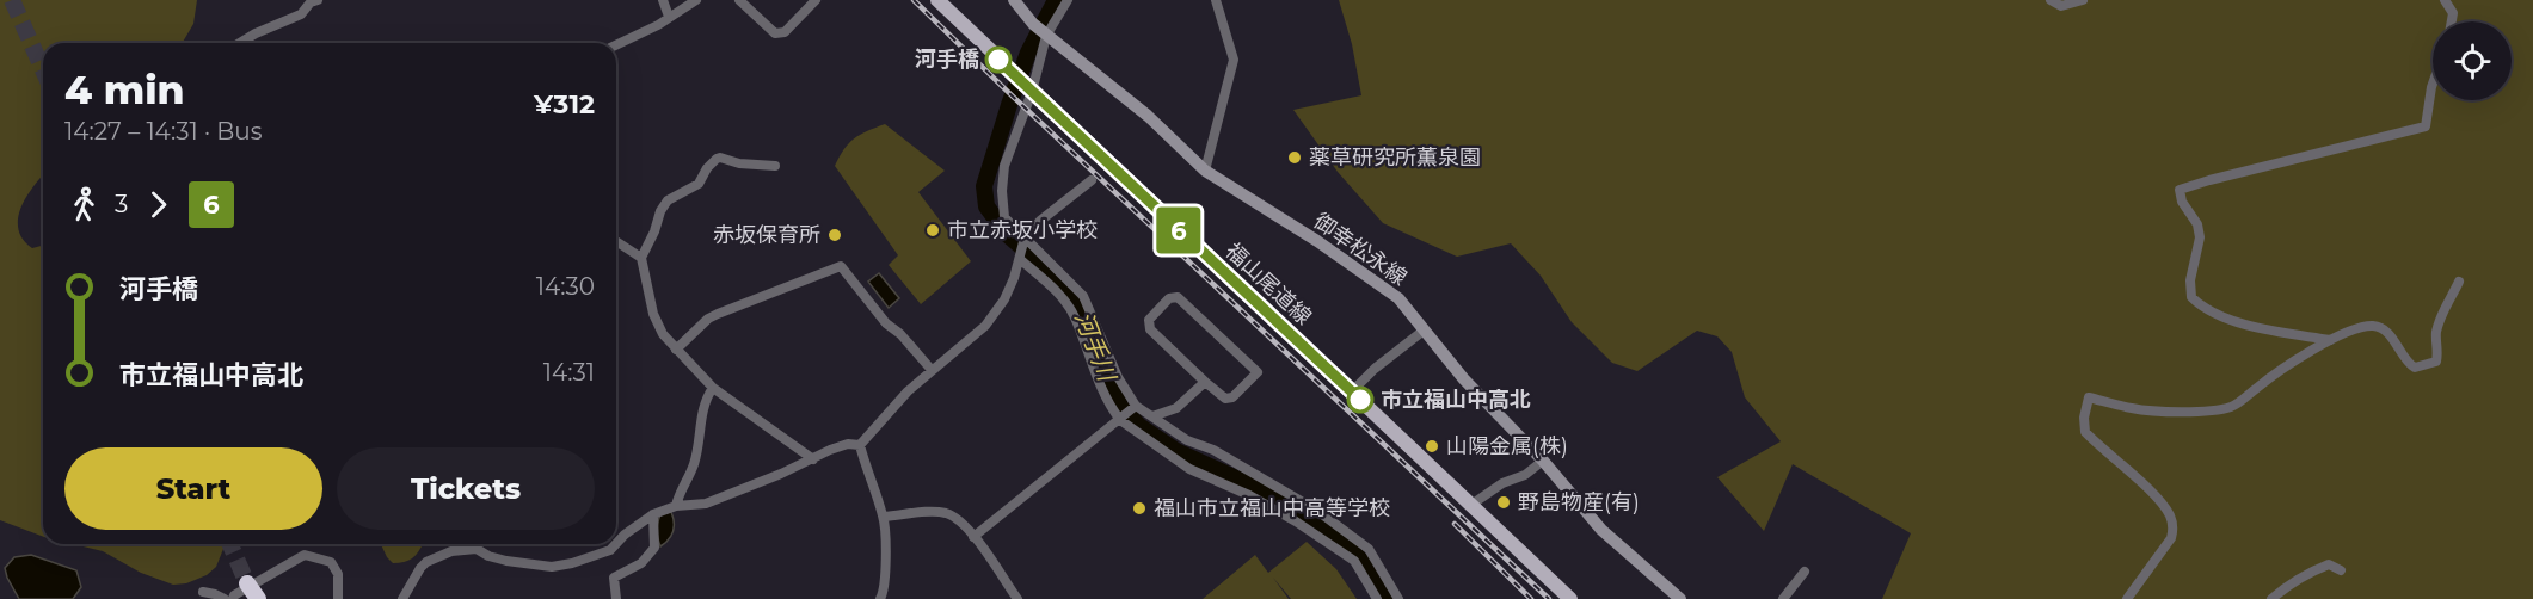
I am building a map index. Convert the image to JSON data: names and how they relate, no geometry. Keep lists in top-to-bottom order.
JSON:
{
  "streets": {
    "main road": ["御幸松永線", "福山尾道線"]
  },
  "water": ["河手川"],
  "places": [
    "河手橋",
    "薬草研究所薫泉園",
    "市立赤坂小学校",
    "赤坂保育所",
    "市立福山中高北",
    "山陽金属(株)",
    "野島物産(有)",
    "福山市立福山中高等学校"
  ],
  "lines": ["bus line 6"],
  "page": {
    "on_map": "6",
    "heading": ["4 min", "14:27 – 14:31 · Bus", "¥312"],
    "legs": ["3", "6"],
    "list": [
      {
        "name": "河手橋",
        "value": "14:30"
      },
      {
        "name": "市立福山中高北",
        "value": "14:31"
      }
    ],
    "buttons": ["Start", "Tickets"]
  }
}
